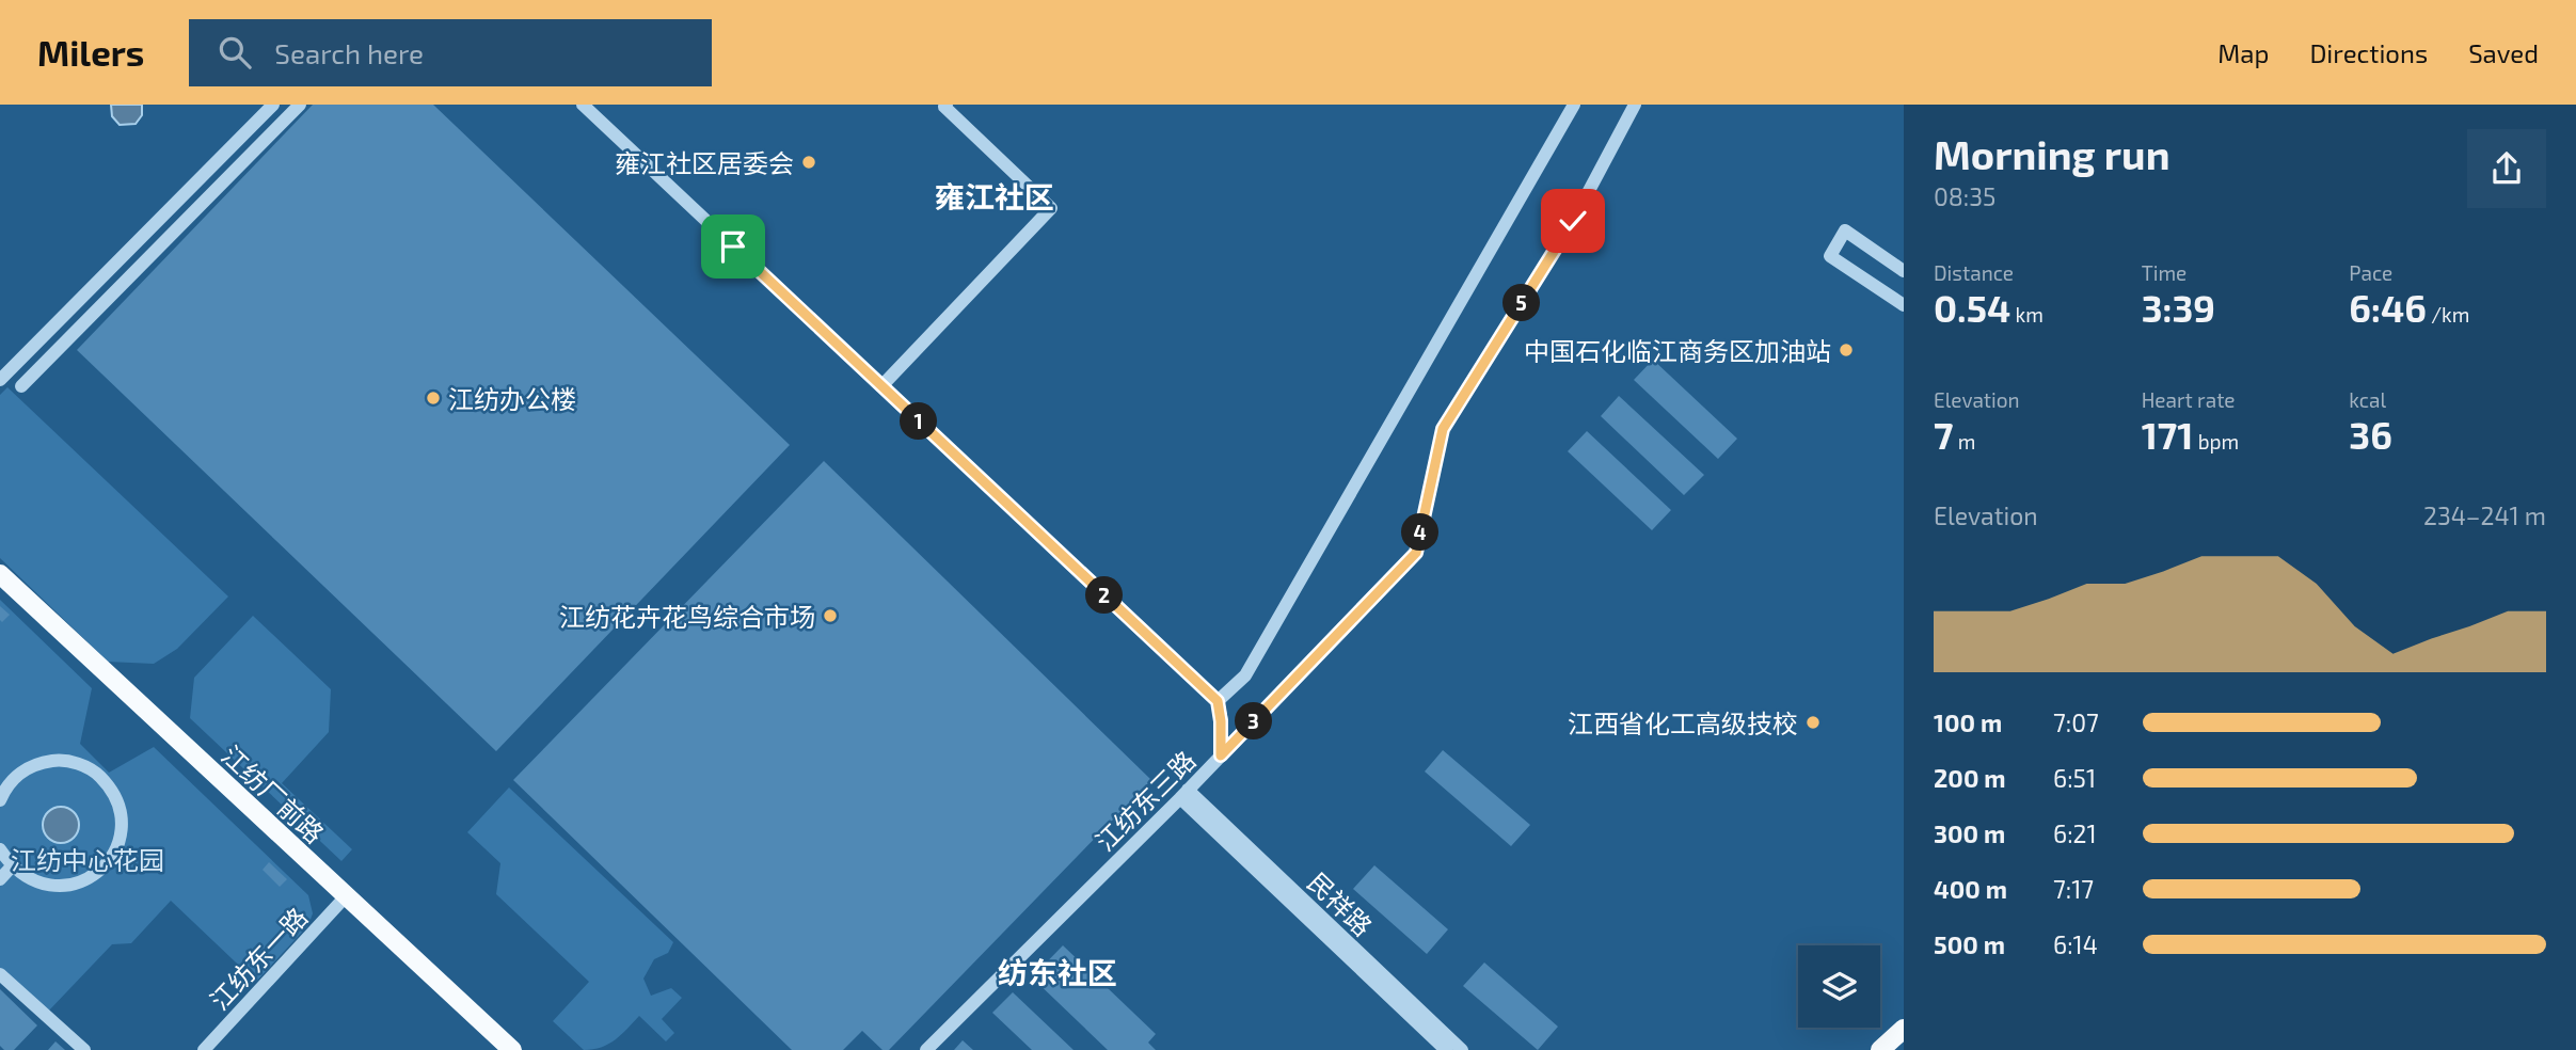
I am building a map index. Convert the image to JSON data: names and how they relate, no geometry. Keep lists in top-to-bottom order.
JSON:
{
  "streets": {
    "main road": ["江纺厂前路"],
    "street": ["江纺东三路", "民祥路", "江纺东一路"]
  },
  "crossings": [
    ["江纺厂前路", "江纺东一路"],
    ["江纺东三路", "民祥路"]
  ],
  "districts": ["雍江社区", "纺东社区"],
  "parks": ["江纺中心花园"],
  "places": [
    "雍江社区居委会",
    "中国石化临江商务区加油站",
    "江纺办公楼",
    "江纺花卉花鸟综合市场",
    "江西省化工高级技校"
  ],
  "page": {
    "header": "Milers",
    "search": "Search here",
    "nav": ["Map", "Directions", "Saved"],
    "heading": ["Morning run", "08:35"],
    "stats": [
      ["Distance", "0.54 km"],
      ["Time", "3:39"],
      ["Pace", "6:46 /km"],
      ["Elevation", "7 m"],
      ["Heart rate", "171 bpm"],
      ["kcal", "36"]
    ],
    "pins": [
      "5",
      "1",
      "4",
      "2",
      "3"
    ],
    "chart": ["Elevation", "234–241 m"],
    "list": [
      {
        "name": "100 m",
        "note": "7:07"
      },
      {
        "name": "200 m",
        "note": "6:51"
      },
      {
        "name": "300 m",
        "note": "6:21"
      },
      {
        "name": "400 m",
        "note": "7:17"
      },
      {
        "name": "500 m",
        "note": "6:14"
      }
    ]
  }
}
